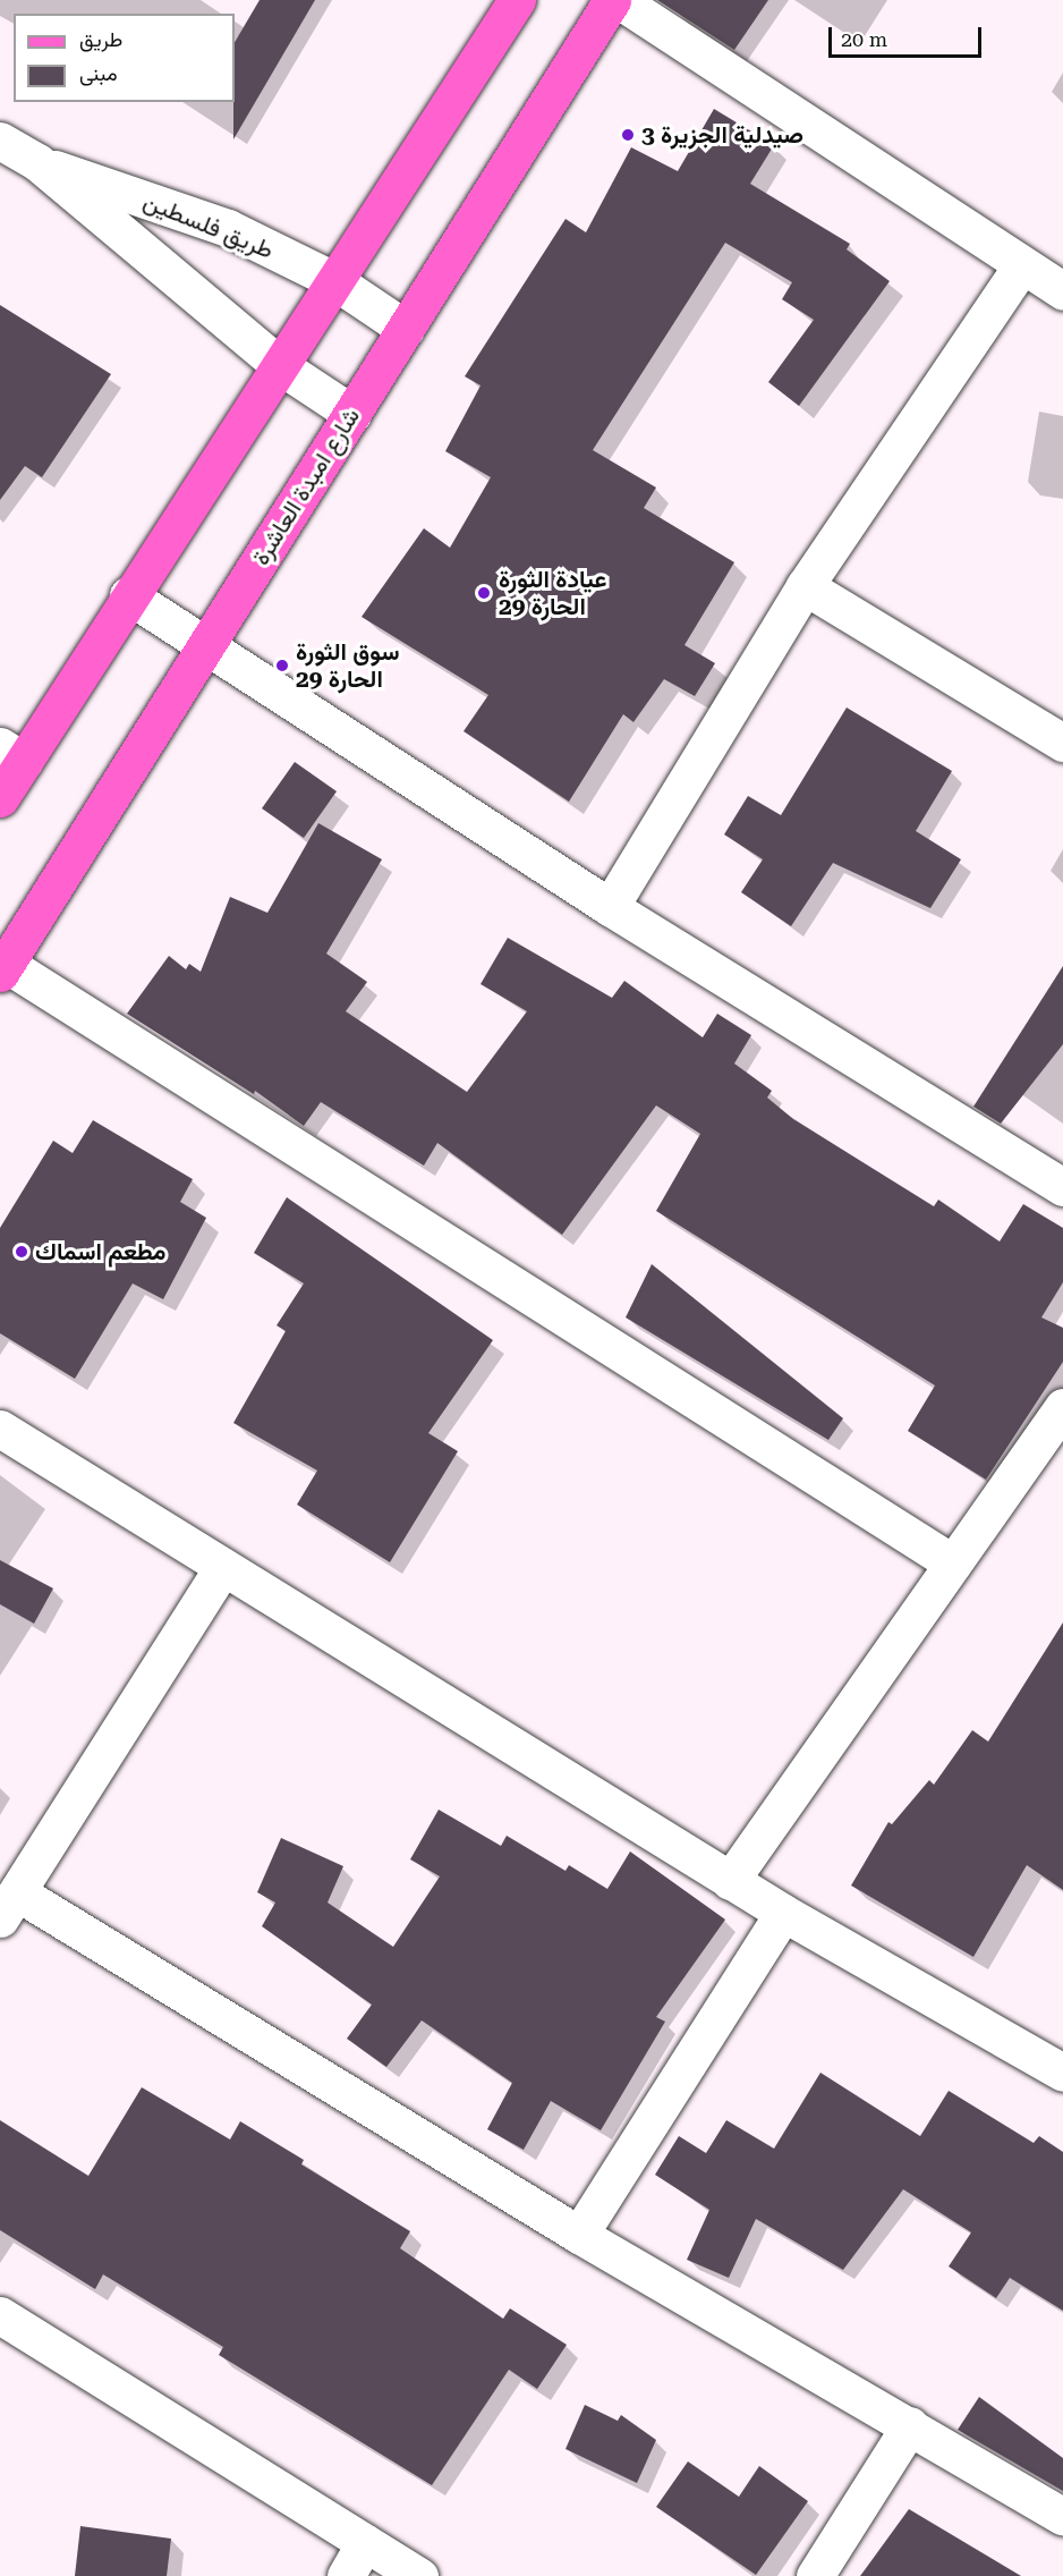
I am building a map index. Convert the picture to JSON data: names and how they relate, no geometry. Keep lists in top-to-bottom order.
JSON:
{
  "streets": {
    "main road": ["شارع امبدة العاشرة"],
    "street": ["طريق فلسطين"]
  },
  "crossings": [
    ["طريق فلسطين", "شارع امبدة العاشرة"]
  ],
  "places": [
    "صيدلية الجزيرة 3",
    "عيادة الثورة الحارة 29",
    "سوق الثورة الحارة 29",
    "مطعم اسماك"
  ],
  "legend": ["طريق", "مبنى"],
  "scale_bar": "20 m"
}
